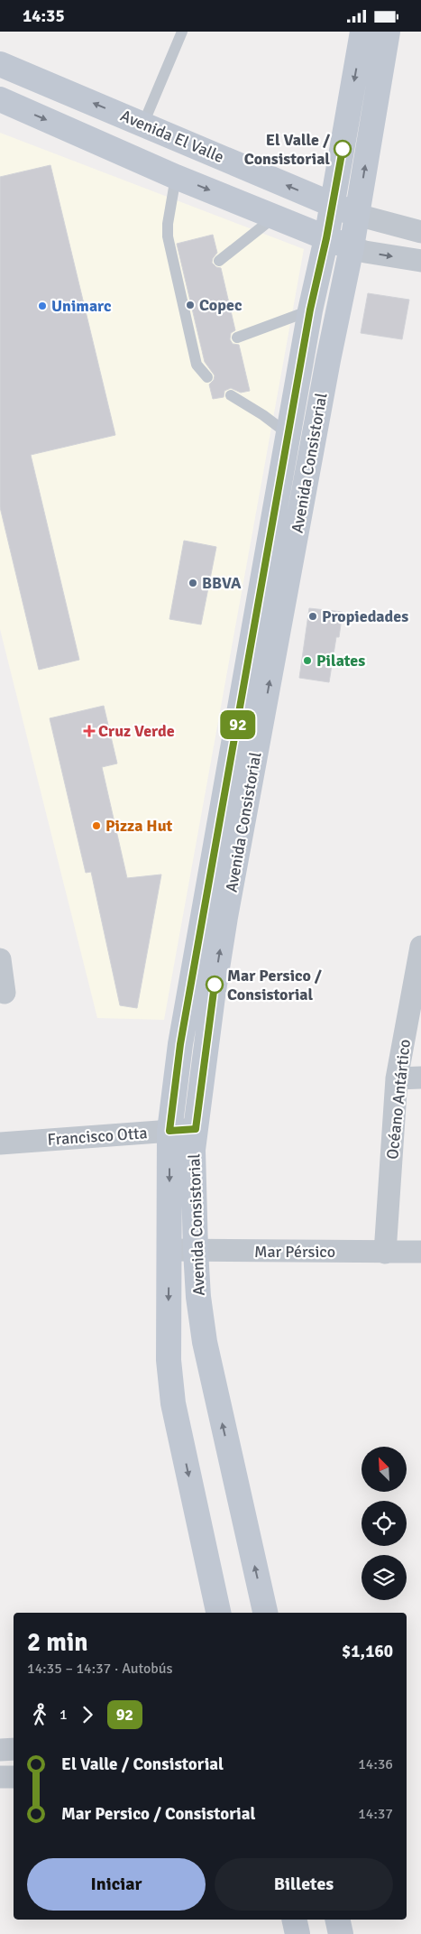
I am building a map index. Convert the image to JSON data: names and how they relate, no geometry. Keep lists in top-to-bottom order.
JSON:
{
  "streets": {
    "main road": ["Avenida El Valle", "Avenida Consistorial"],
    "street": ["Océano Antártico", "Francisco Otta", "Mar Pérsico"]
  },
  "crossings": [
    ["Avenida El Valle", "Avenida Consistorial"],
    ["Avenida Consistorial", "Francisco Otta"],
    ["Avenida Consistorial", "Mar Pérsico"],
    ["Océano Antártico", "Mar Pérsico"]
  ],
  "places": {
    "other": [
      "El Valle / Consistorial",
      "Copec",
      "Unimarc",
      "BBVA",
      "Propiedades",
      "Pilates",
      "Pizza Hut",
      "Mar Persico / Consistorial"
    ],
    "health": ["Cruz Verde"]
  },
  "lines": ["bus line 92"],
  "north": "top left",
  "page": {
    "status": "14:35",
    "on_map": "92",
    "heading": ["2 min", "14:35 – 14:37 · Autobús", "$1,160"],
    "legs": ["1", "92"],
    "list": [
      {
        "name": "El Valle / Consistorial",
        "value": "14:36"
      },
      {
        "name": "Mar Persico / Consistorial",
        "value": "14:37"
      }
    ],
    "buttons": ["Iniciar", "Billetes"]
  }
}
